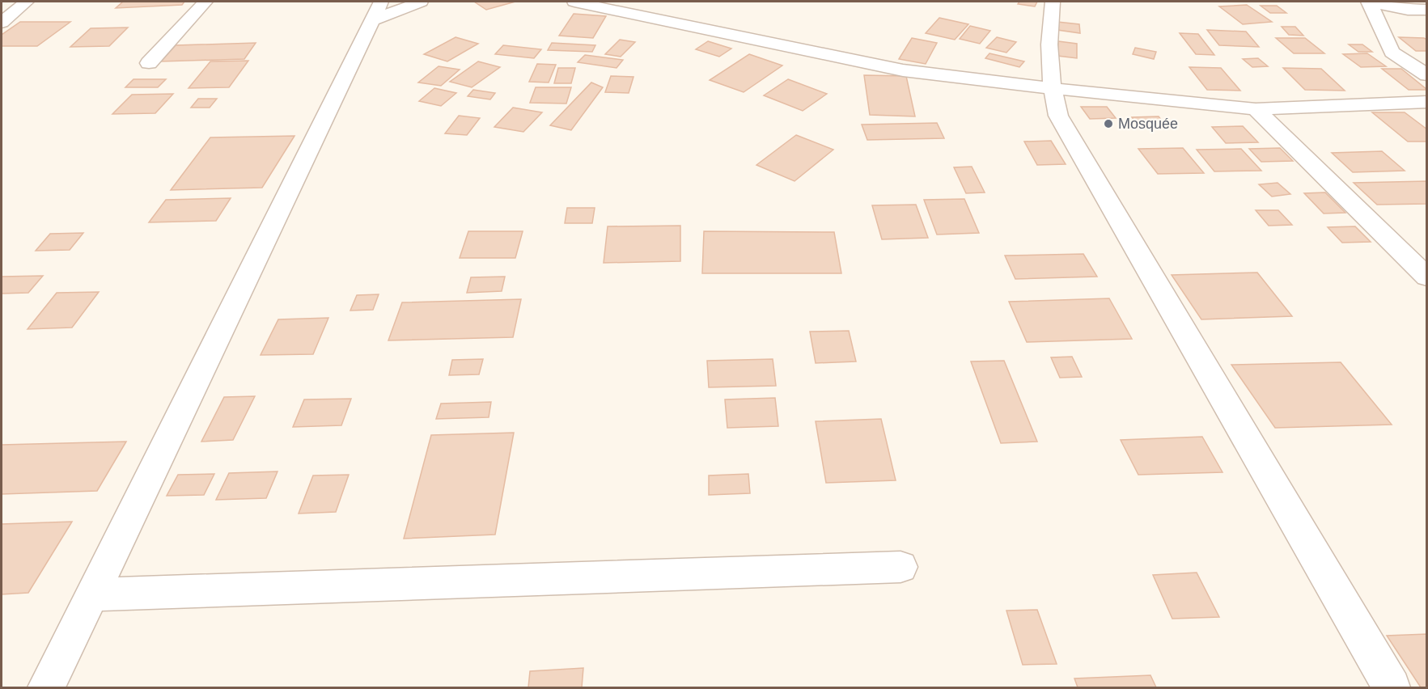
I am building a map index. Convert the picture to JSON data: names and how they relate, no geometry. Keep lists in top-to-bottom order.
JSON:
{
  "places": ["Mosquée"]
}
